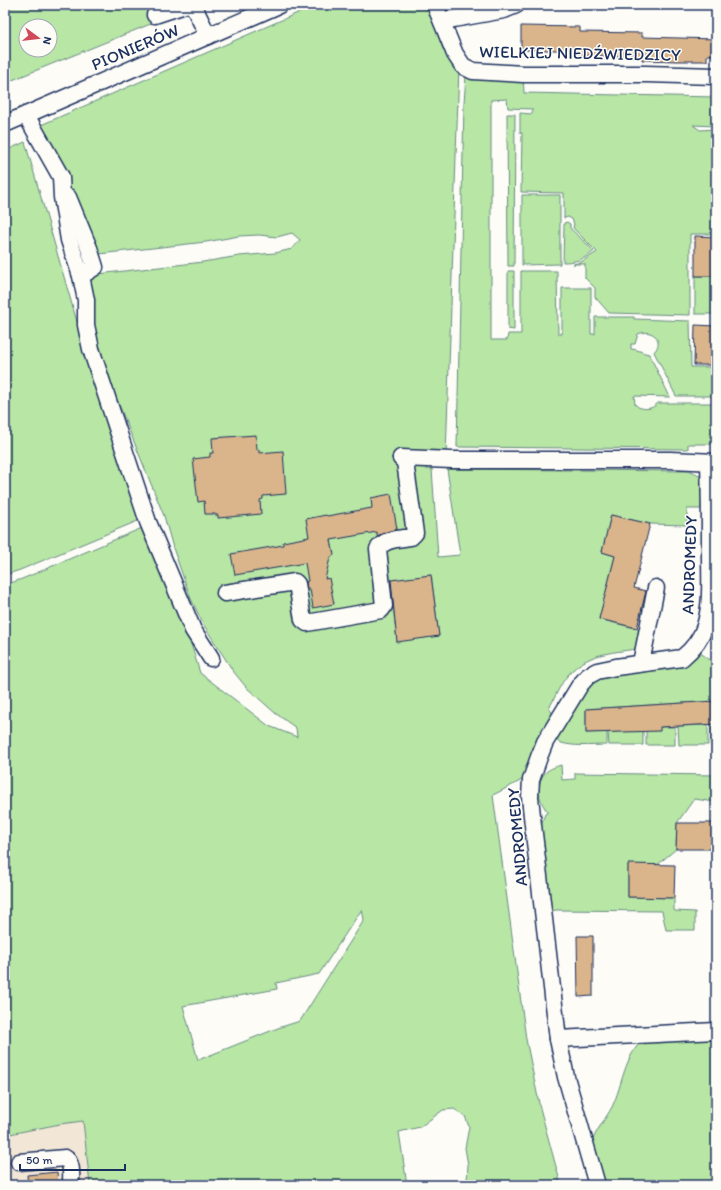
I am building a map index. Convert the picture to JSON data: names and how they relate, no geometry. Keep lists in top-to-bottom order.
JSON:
{
  "streets": {
    "street": ["PIONIERÓW", "WIELKIEJ NIEDŹWIEDZICY", "ANDROMEDY"]
  },
  "scale_bar": "50 m",
  "north": "right"
}
